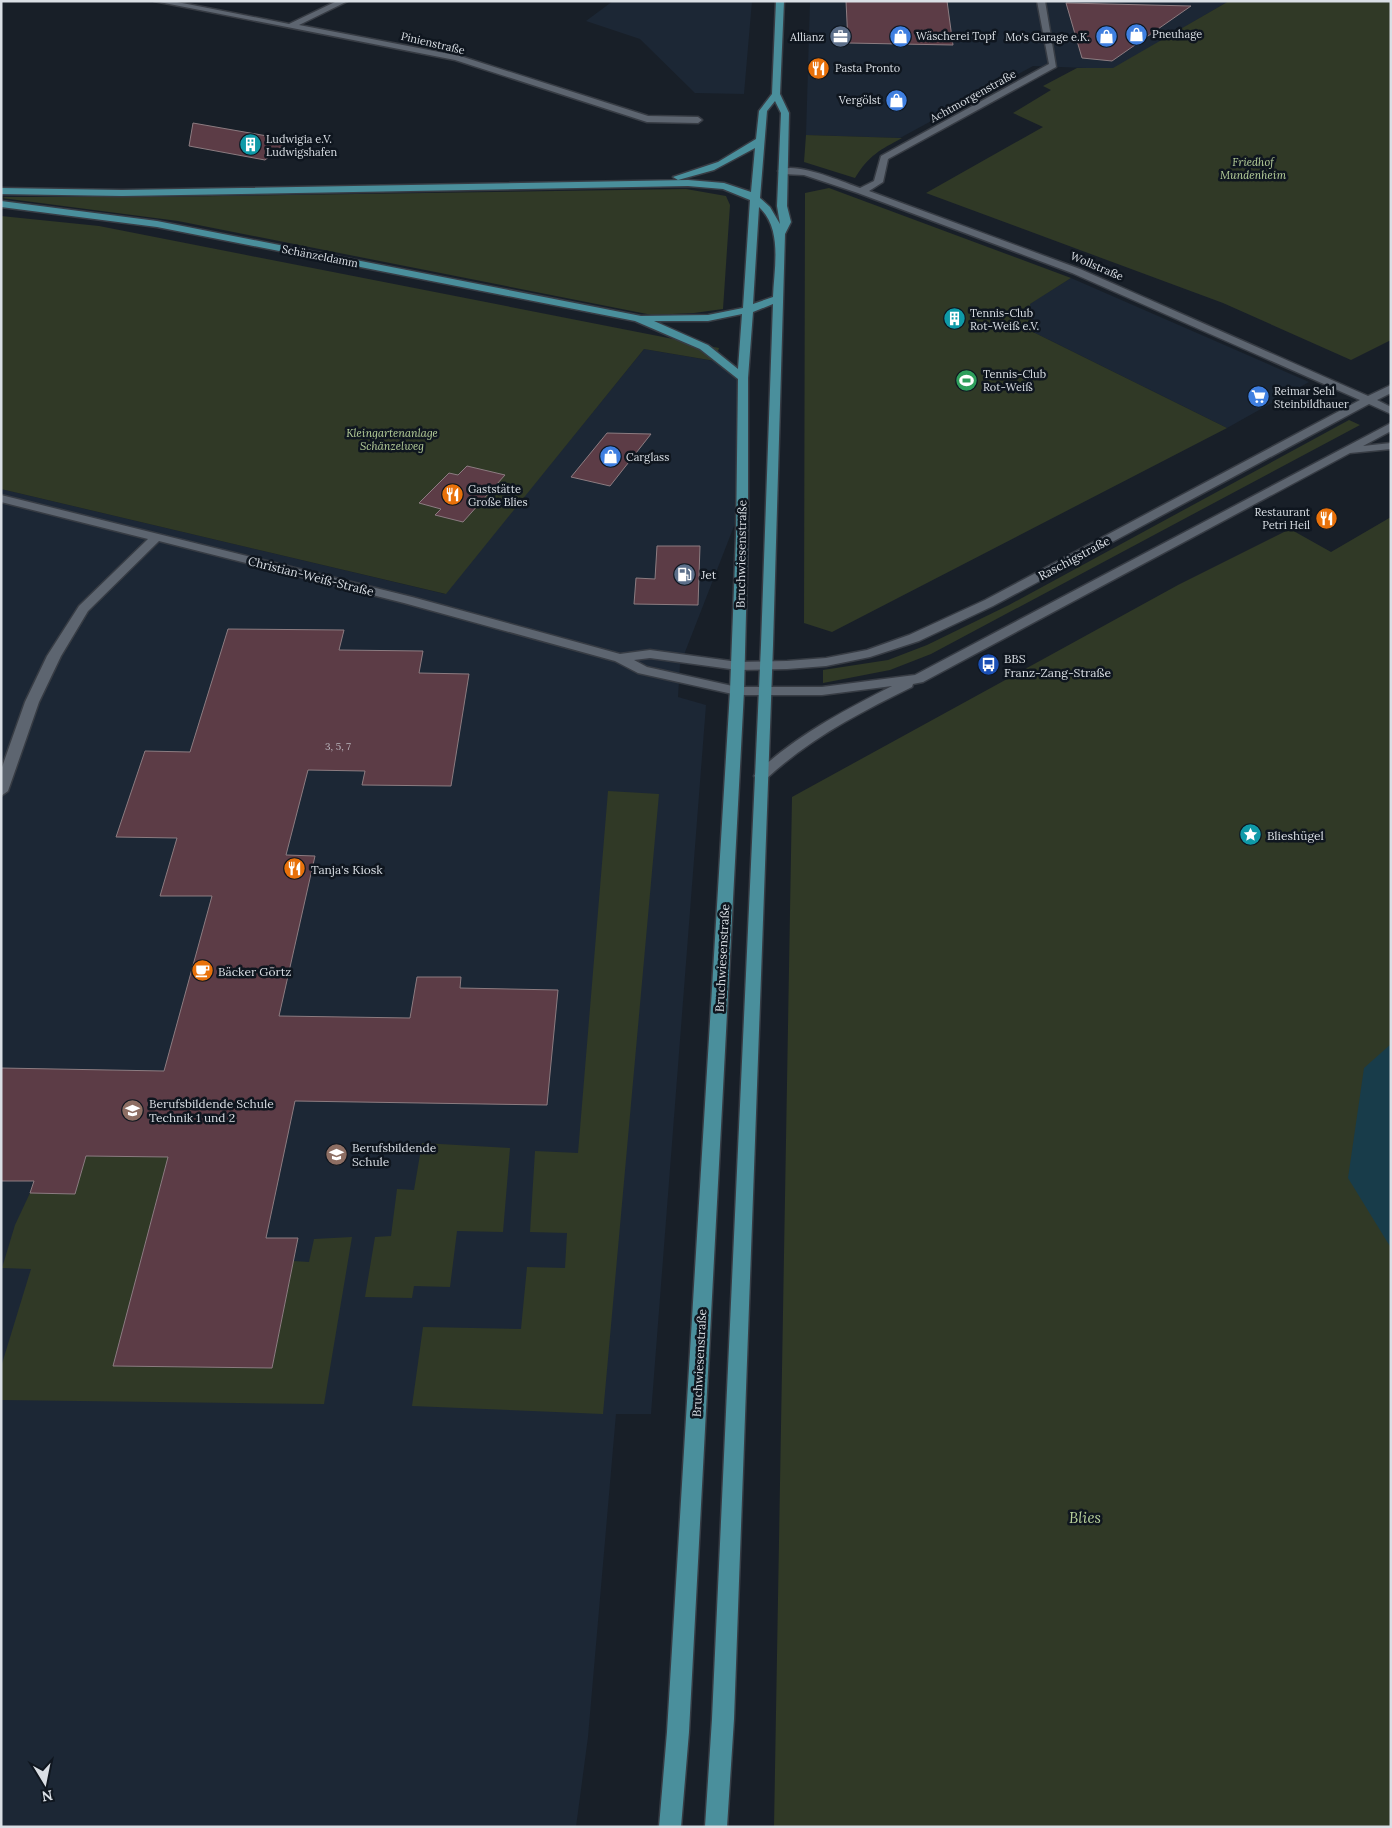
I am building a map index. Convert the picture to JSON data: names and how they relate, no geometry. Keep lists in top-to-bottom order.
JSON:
{
  "streets": {
    "main road": ["Schänzeldamm", "Bruchwiesenstraße"],
    "street": [
      "Pinienstraße",
      "Achtmorgenstraße",
      "Wollstraße",
      "Raschigstraße",
      "Christian-Weiß-Straße"
    ]
  },
  "crossings": [
    ["Achtmorgenstraße", "Wollstraße"],
    ["Schänzeldamm", "Bruchwiesenstraße"],
    ["Wollstraße", "Raschigstraße"],
    ["Bruchwiesenstraße", "Raschigstraße"],
    ["Bruchwiesenstraße", "Christian-Weiß-Straße"],
    ["Raschigstraße", "Christian-Weiß-Straße"]
  ],
  "parks": ["Friedhof Mundenheim", "Kleingartenanlage Schänzelweg", "Blies"],
  "places": {
    "shop": [
      "Pneuhage",
      "Wäscherei Topf",
      "Mo's Garage e.K.",
      "Vergölst",
      "Carglass"
    ],
    "office": ["Allianz"],
    "restaurant": [
      "Pasta Pronto",
      "Gaststätte Große Blies",
      "Restaurant Petri Heil",
      "Tanja's Kiosk"
    ],
    "building": ["Ludwigia e.V. Ludwigshafen", "Tennis-Club Rot-Weiß e.V."],
    "sports": ["Tennis-Club Rot-Weiß"],
    "supermarket": ["Reimar Sehl Steinbildhauer"],
    "fuel station": ["Jet"],
    "bus stop": ["BBS Franz-Zang-Straße"],
    "place": ["Blieshügel"],
    "cafe": ["Bäcker Görtz"],
    "school or university": ["Berufsbildende Schule Technik 1 und 2", "Berufsbildende Schule"]
  },
  "house_numbers": ["3, 5, 7"],
  "north": "bottom"
}
